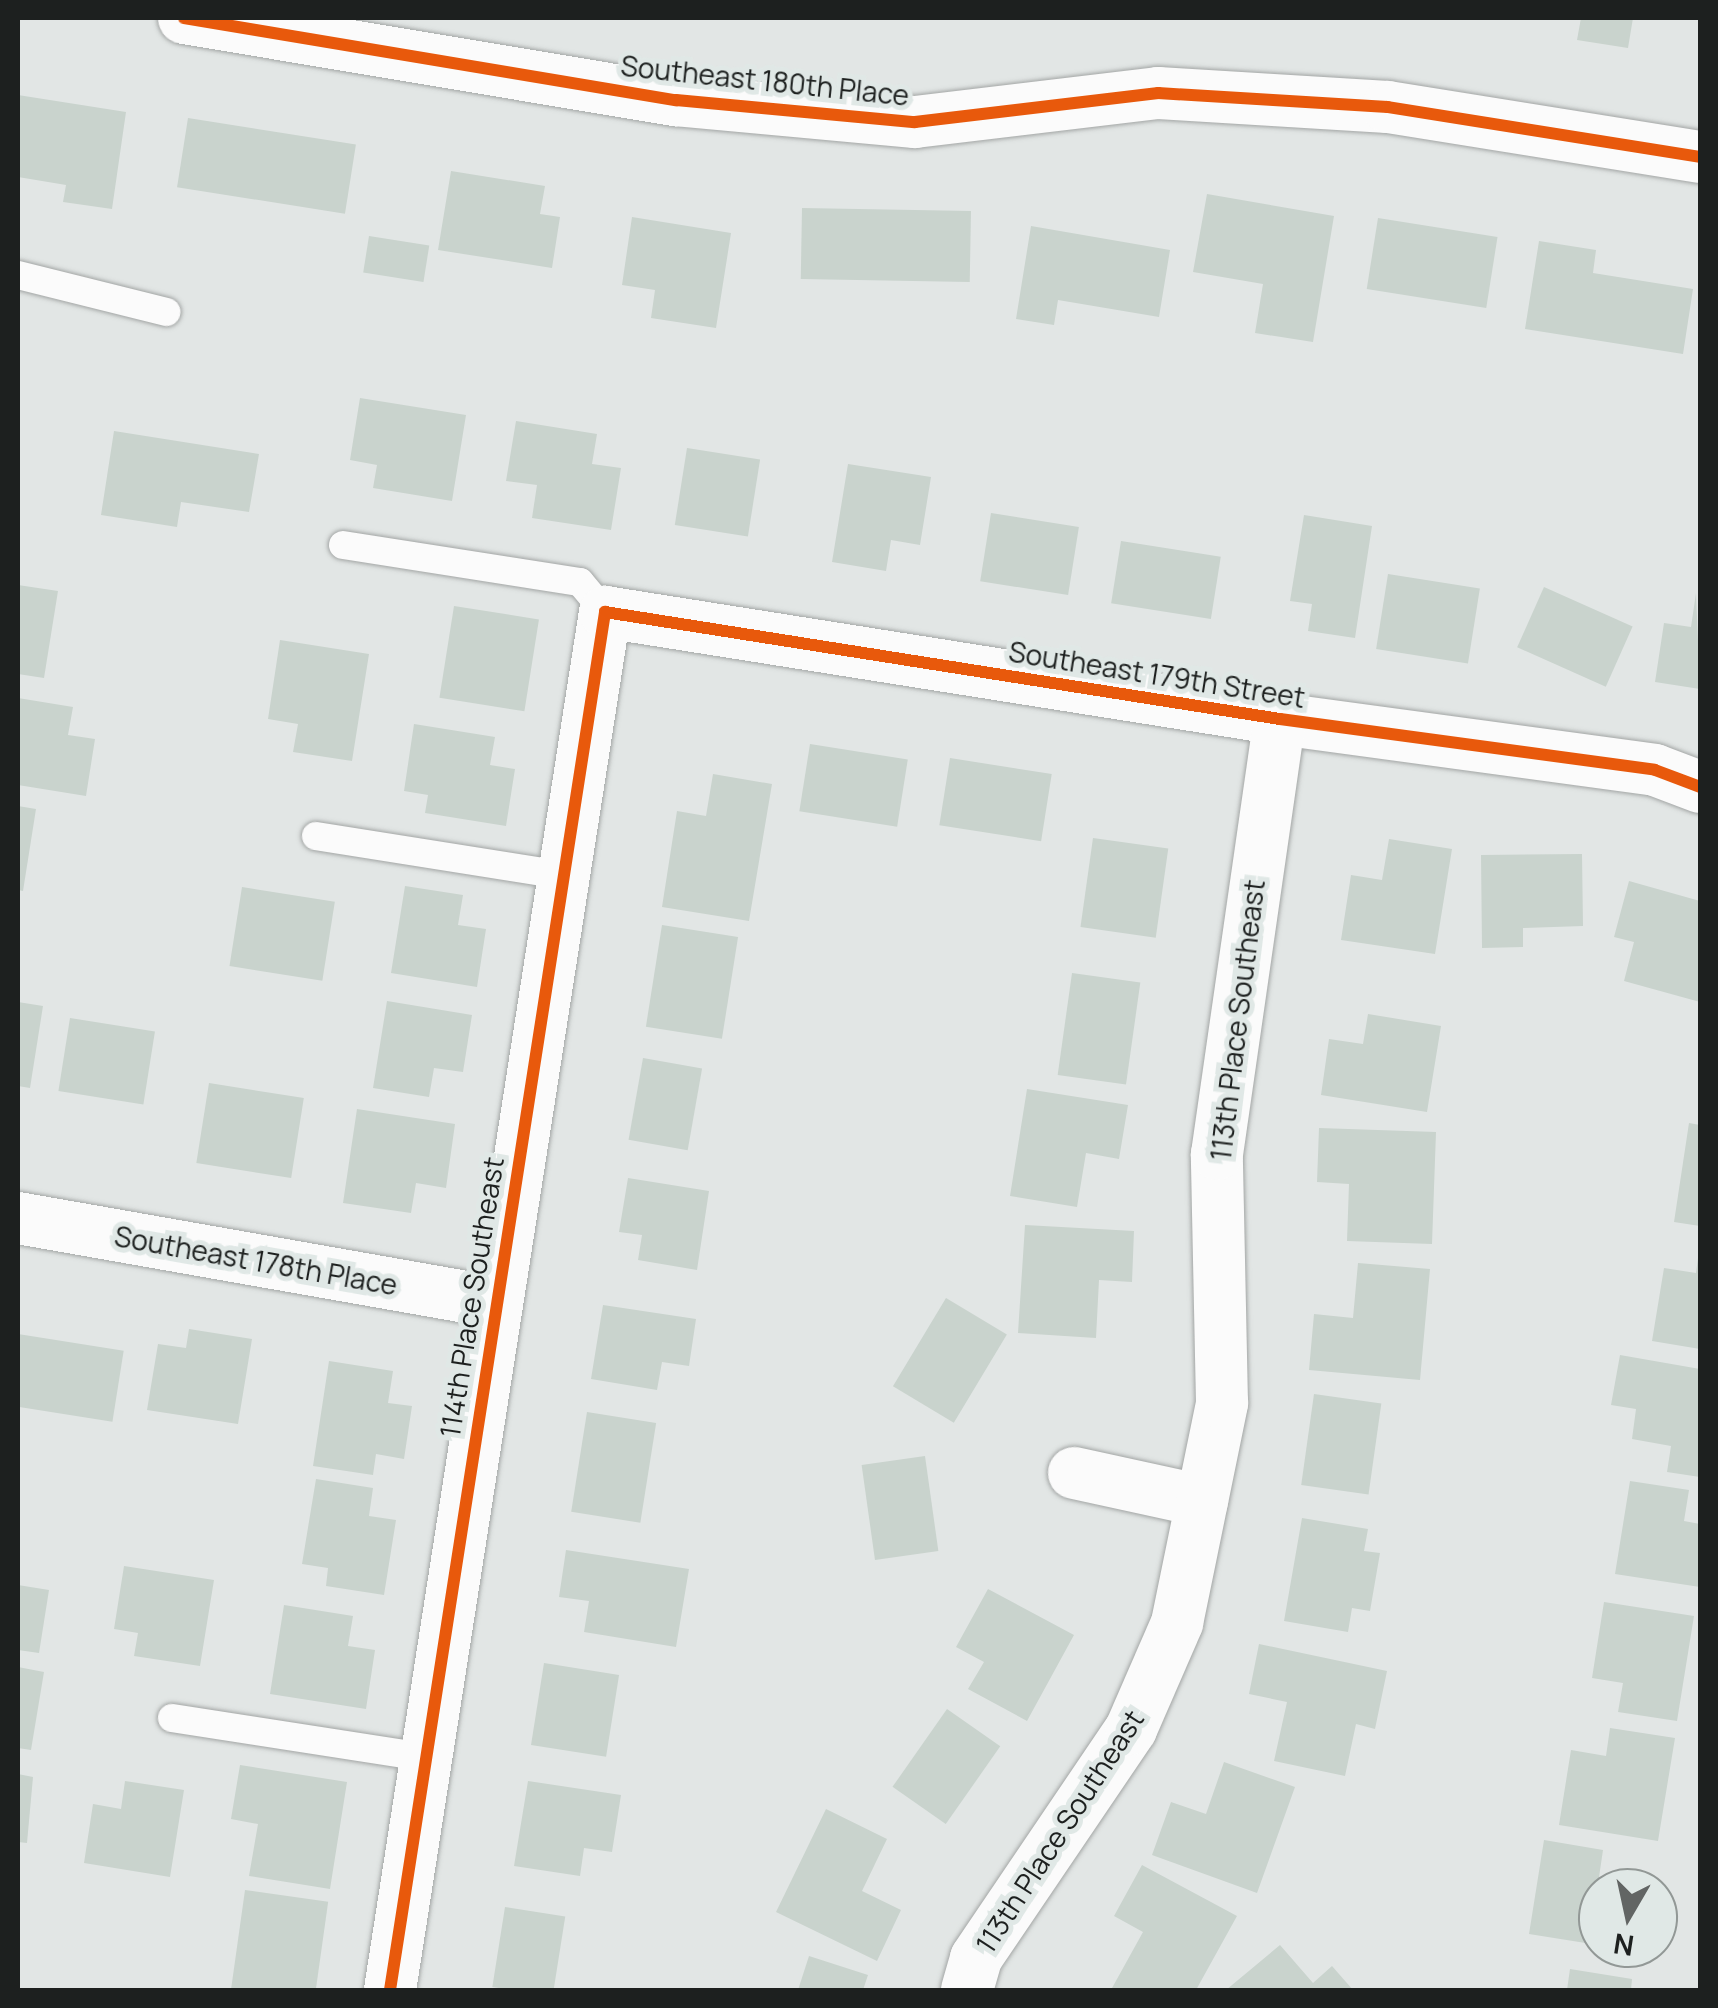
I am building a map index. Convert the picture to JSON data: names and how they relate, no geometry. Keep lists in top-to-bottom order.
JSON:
{
  "streets": {
    "street": [
      "Southeast 180th Place",
      "Southeast 179th Street",
      "113th Place Southeast",
      "Southeast 178th Place",
      "114th Place Southeast"
    ]
  },
  "crossings": [
    ["Southeast 179th Street", "113th Place Southeast"],
    ["Southeast 179th Street", "114th Place Southeast"],
    ["Southeast 178th Place", "114th Place Southeast"]
  ],
  "north": "bottom"
}
